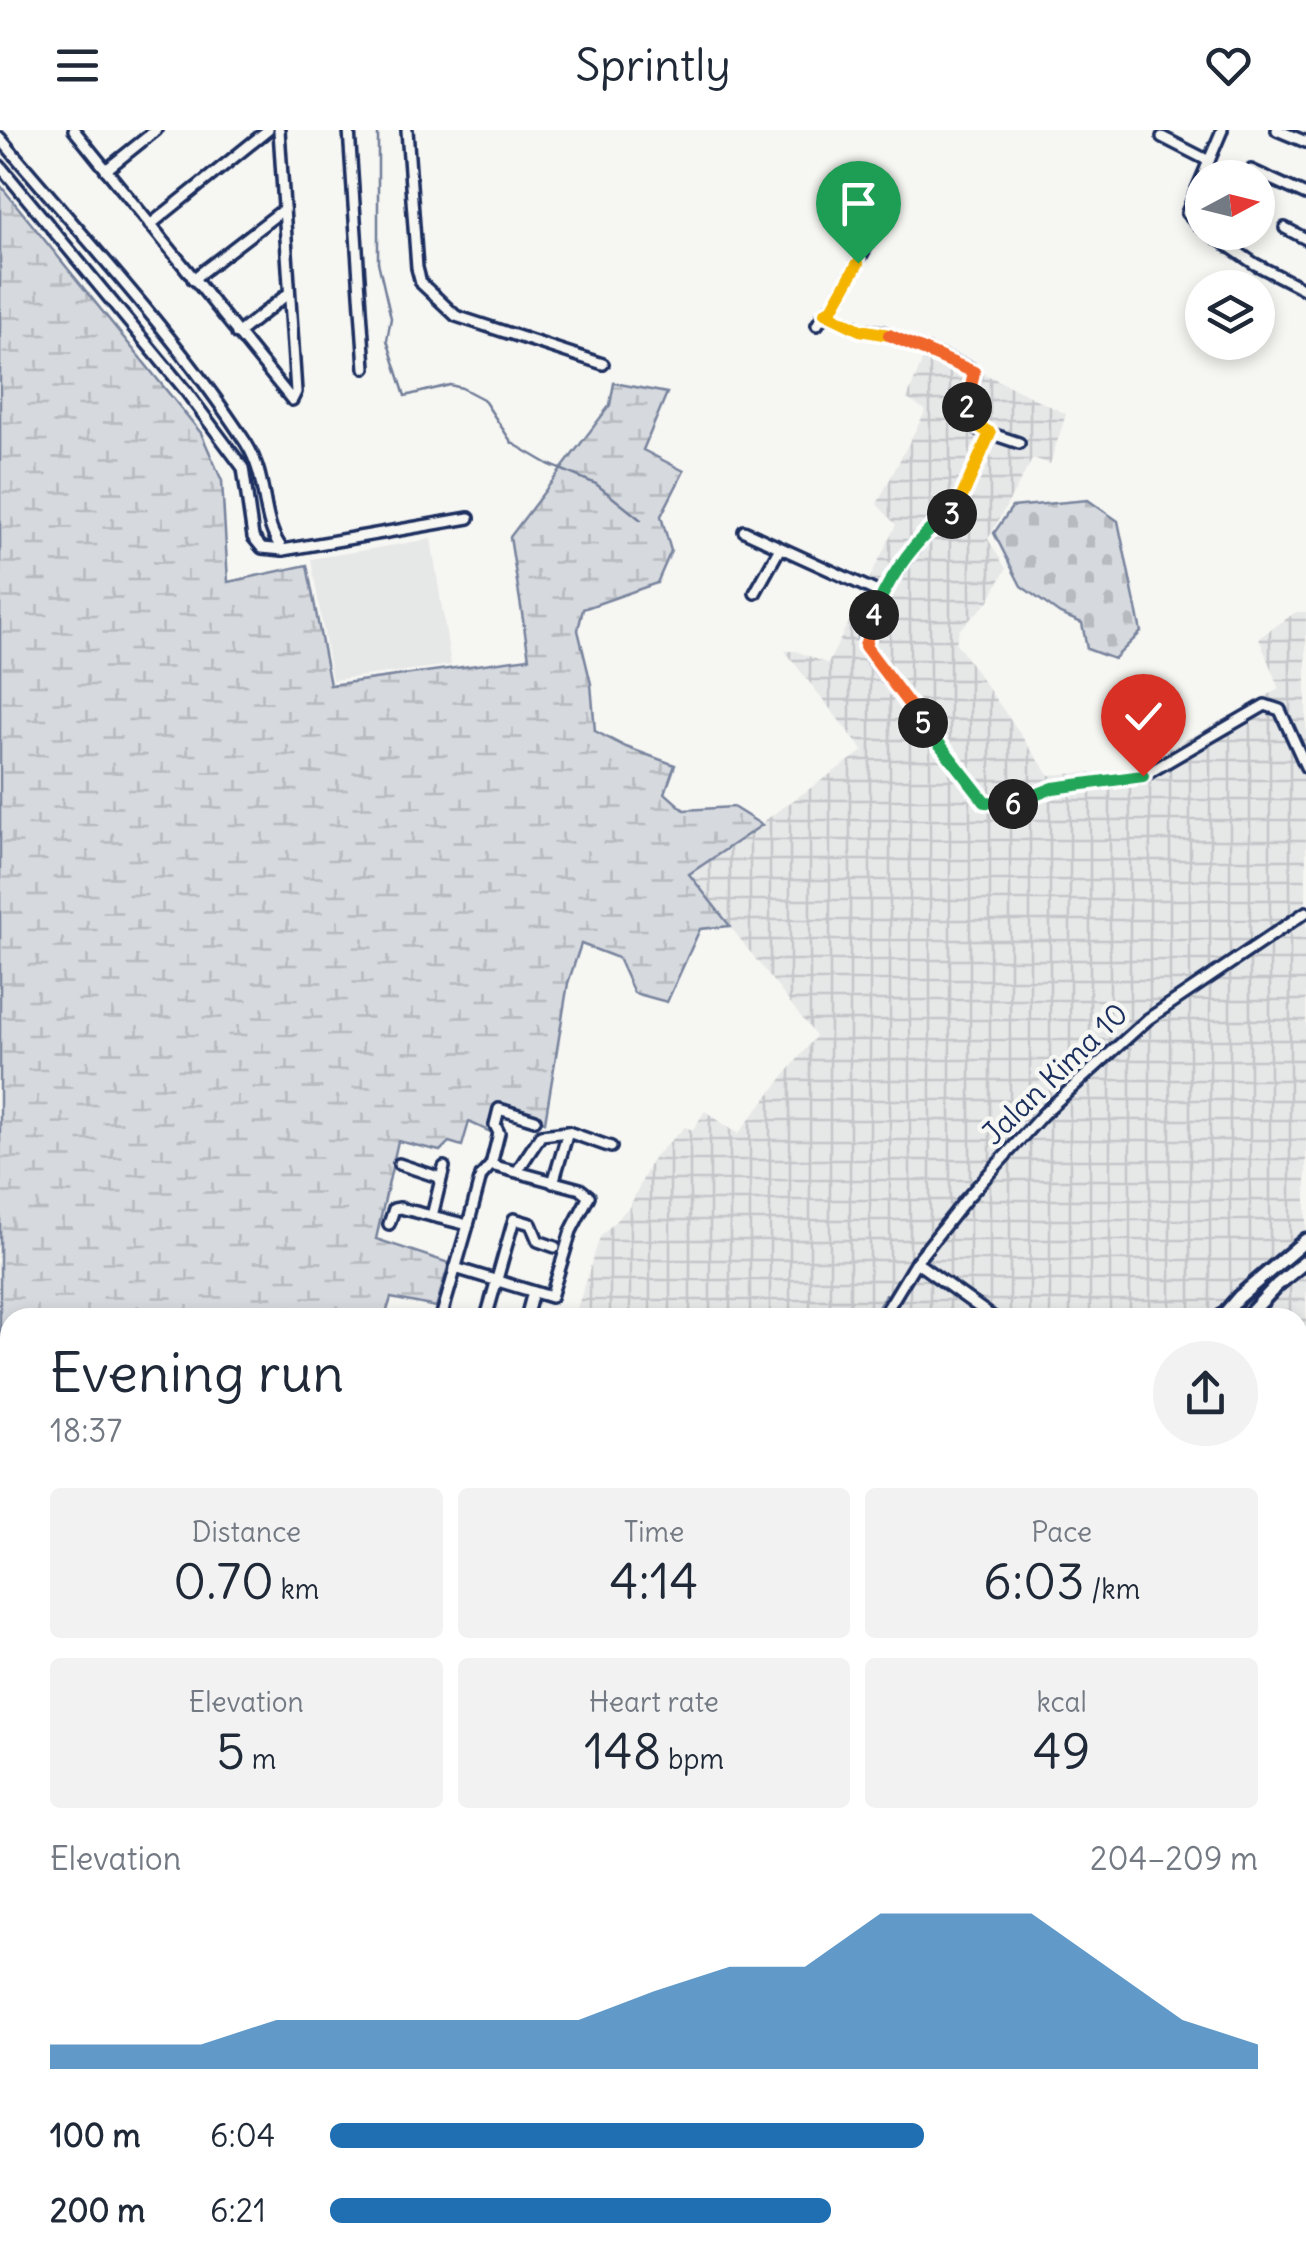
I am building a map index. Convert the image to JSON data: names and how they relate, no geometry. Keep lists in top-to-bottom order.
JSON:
{
  "streets": {
    "street": ["Jalan Kima 10"]
  },
  "north": "right",
  "page": {
    "header": "Sprintly",
    "pins": [
      "2",
      "3",
      "4",
      "5",
      "6"
    ],
    "heading": ["Evening run", "18:37"],
    "stats": [
      ["Distance", "0.70 km"],
      ["Time", "4:14"],
      ["Pace", "6:03 /km"],
      ["Elevation", "5 m"],
      ["Heart rate", "148 bpm"],
      ["kcal", "49"]
    ],
    "chart": ["Elevation", "204–209 m"],
    "list": [
      {
        "name": "100 m",
        "note": "6:04"
      },
      {
        "name": "200 m",
        "note": "6:21"
      }
    ]
  }
}
